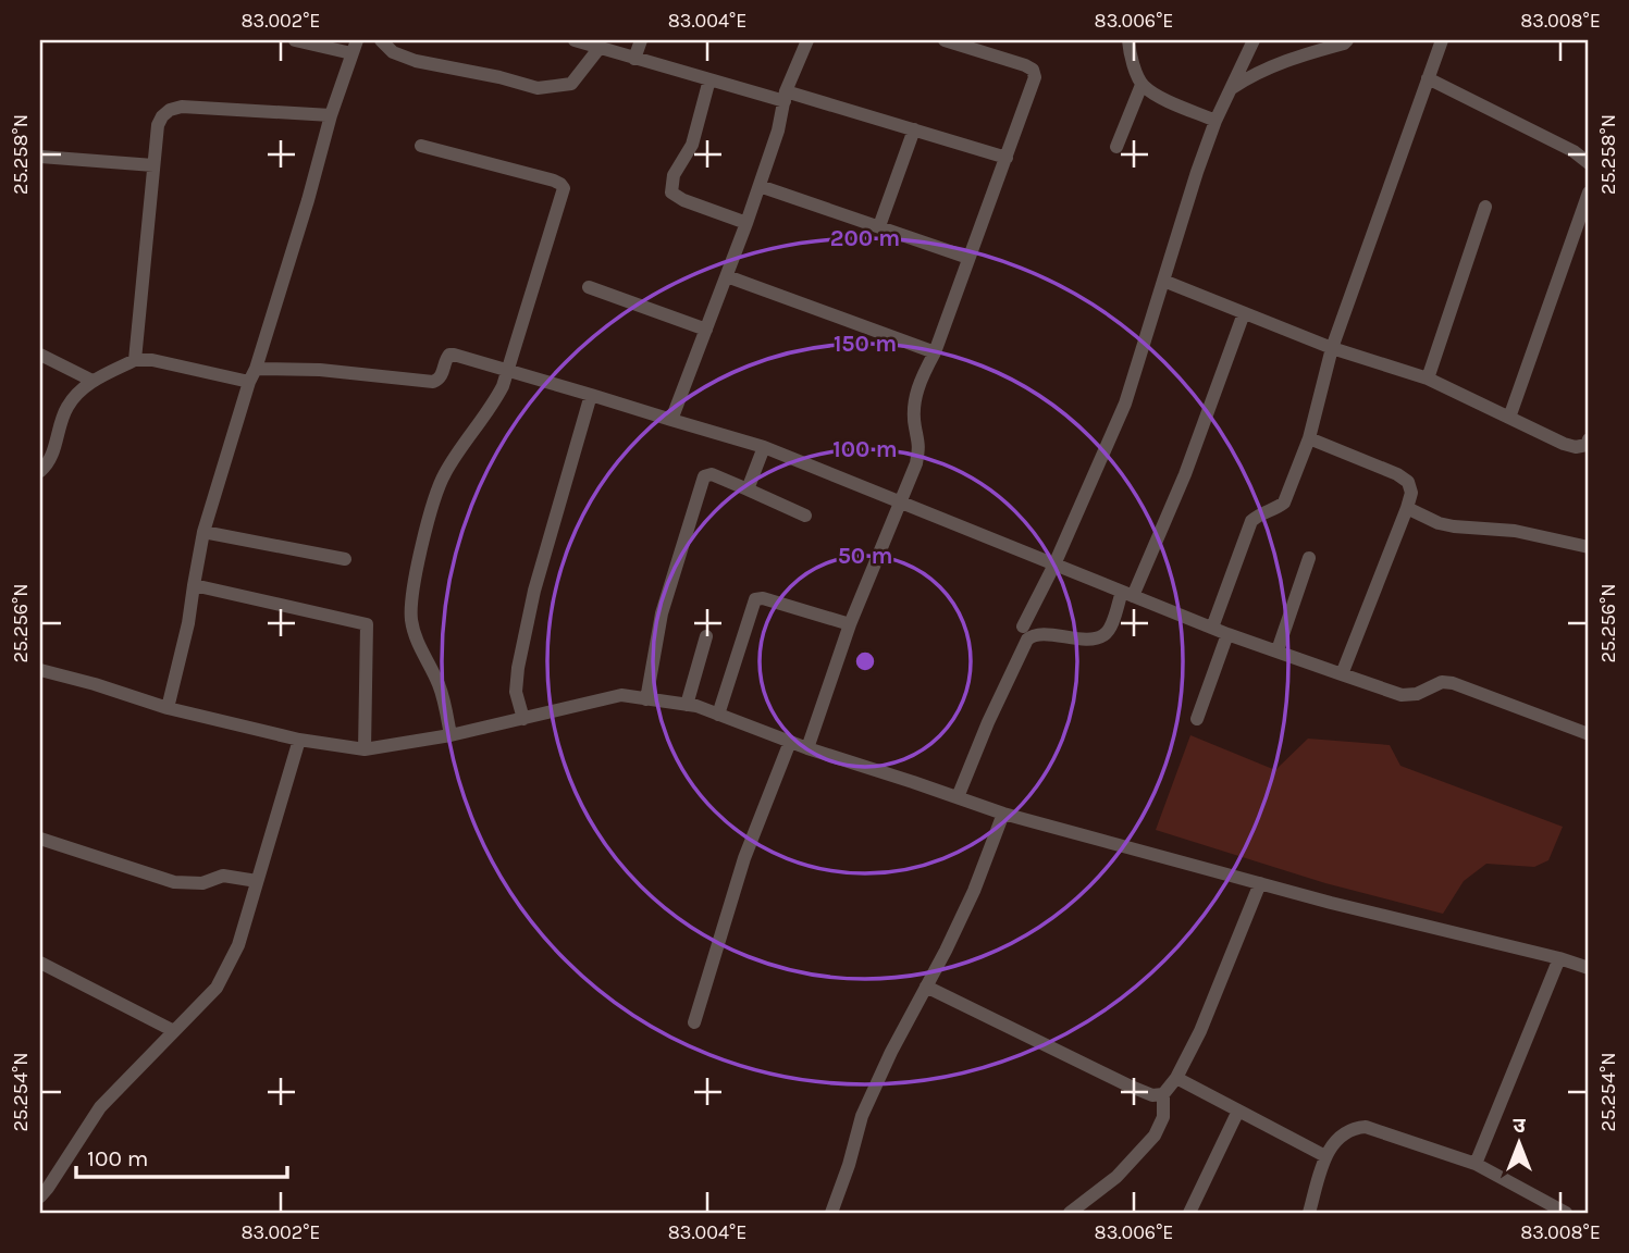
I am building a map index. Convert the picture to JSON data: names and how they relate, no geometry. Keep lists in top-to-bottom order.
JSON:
{
  "scale_bar": "100 m",
  "north": "top",
  "coordinates": [
    "83.002°E",
    "83.004°E",
    "83.006°E",
    "83.008°E",
    "25.258°N",
    "25.256°N",
    "25.254°N"
  ],
  "rings": [
    "200 m",
    "150 m",
    "100 m",
    "50 m"
  ]
}
